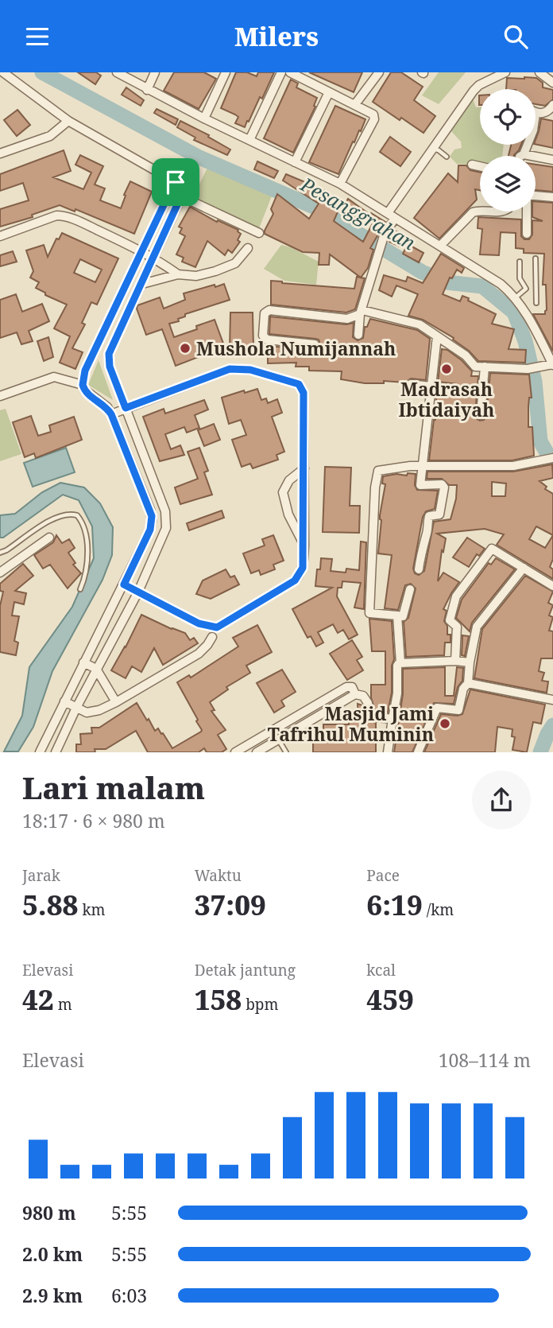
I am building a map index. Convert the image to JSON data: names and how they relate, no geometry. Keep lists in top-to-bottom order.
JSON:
{
  "water": ["Pesanggrahan"],
  "places": ["Mushola Numijannah", "Madrasah Ibtidaiyah", "Masjid Jami Tafrihul Muminin"],
  "page": {
    "header": "Milers",
    "heading": ["Lari malam", "18:17 · 6 × 980 m"],
    "stats": [
      ["Jarak", "5.88 km"],
      ["Waktu", "37:09"],
      ["Pace", "6:19 /km"],
      ["Elevasi", "42 m"],
      ["Detak jantung", "158 bpm"],
      ["kcal", "459"]
    ],
    "chart": ["Elevasi", "108–114 m"],
    "list": [
      {
        "name": "980 m",
        "note": "5:55"
      },
      {
        "name": "2.0 km",
        "note": "5:55"
      },
      {
        "name": "2.9 km",
        "note": "6:03"
      }
    ]
  }
}
